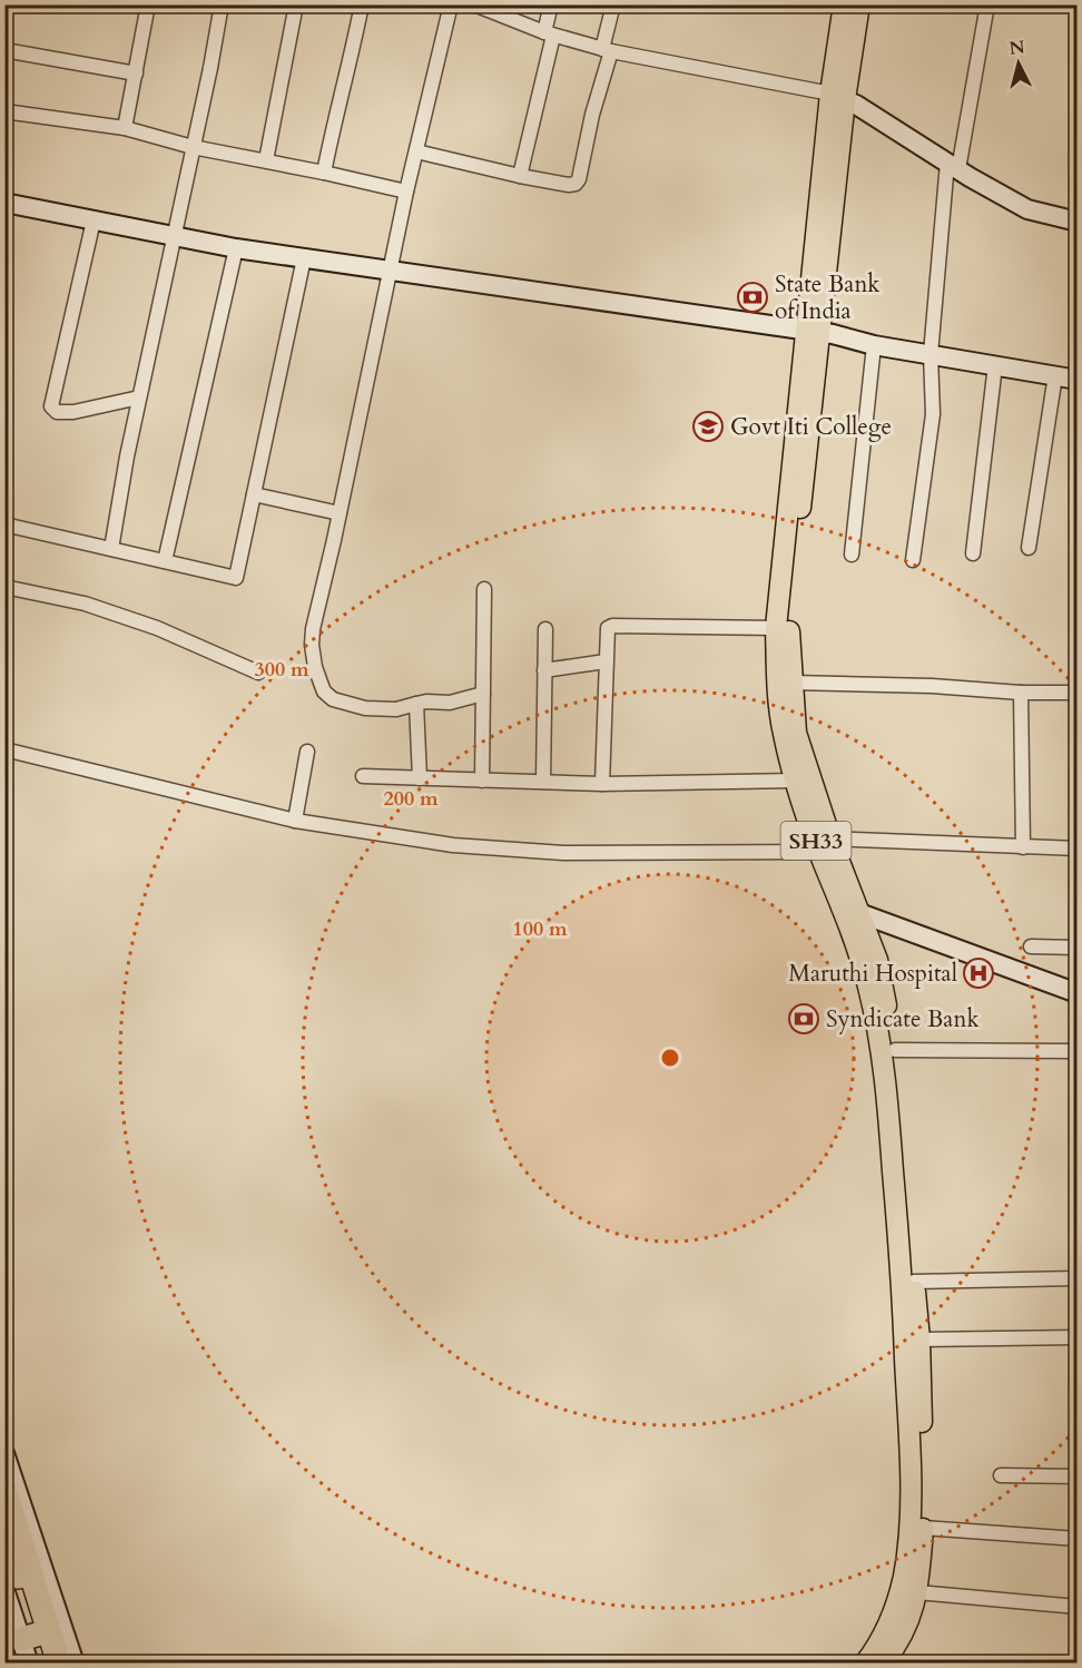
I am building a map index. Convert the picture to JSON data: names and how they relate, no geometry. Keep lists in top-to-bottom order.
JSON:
{
  "streets": {
    "main road": ["SH33"]
  },
  "places": {
    "bank": ["State Bank of India", "Syndicate Bank"],
    "school or university": ["Govt Iti College"],
    "hospital": ["Maruthi Hospital"]
  },
  "north": "top",
  "rings": ["300 m", "200 m", "100 m"]
}
